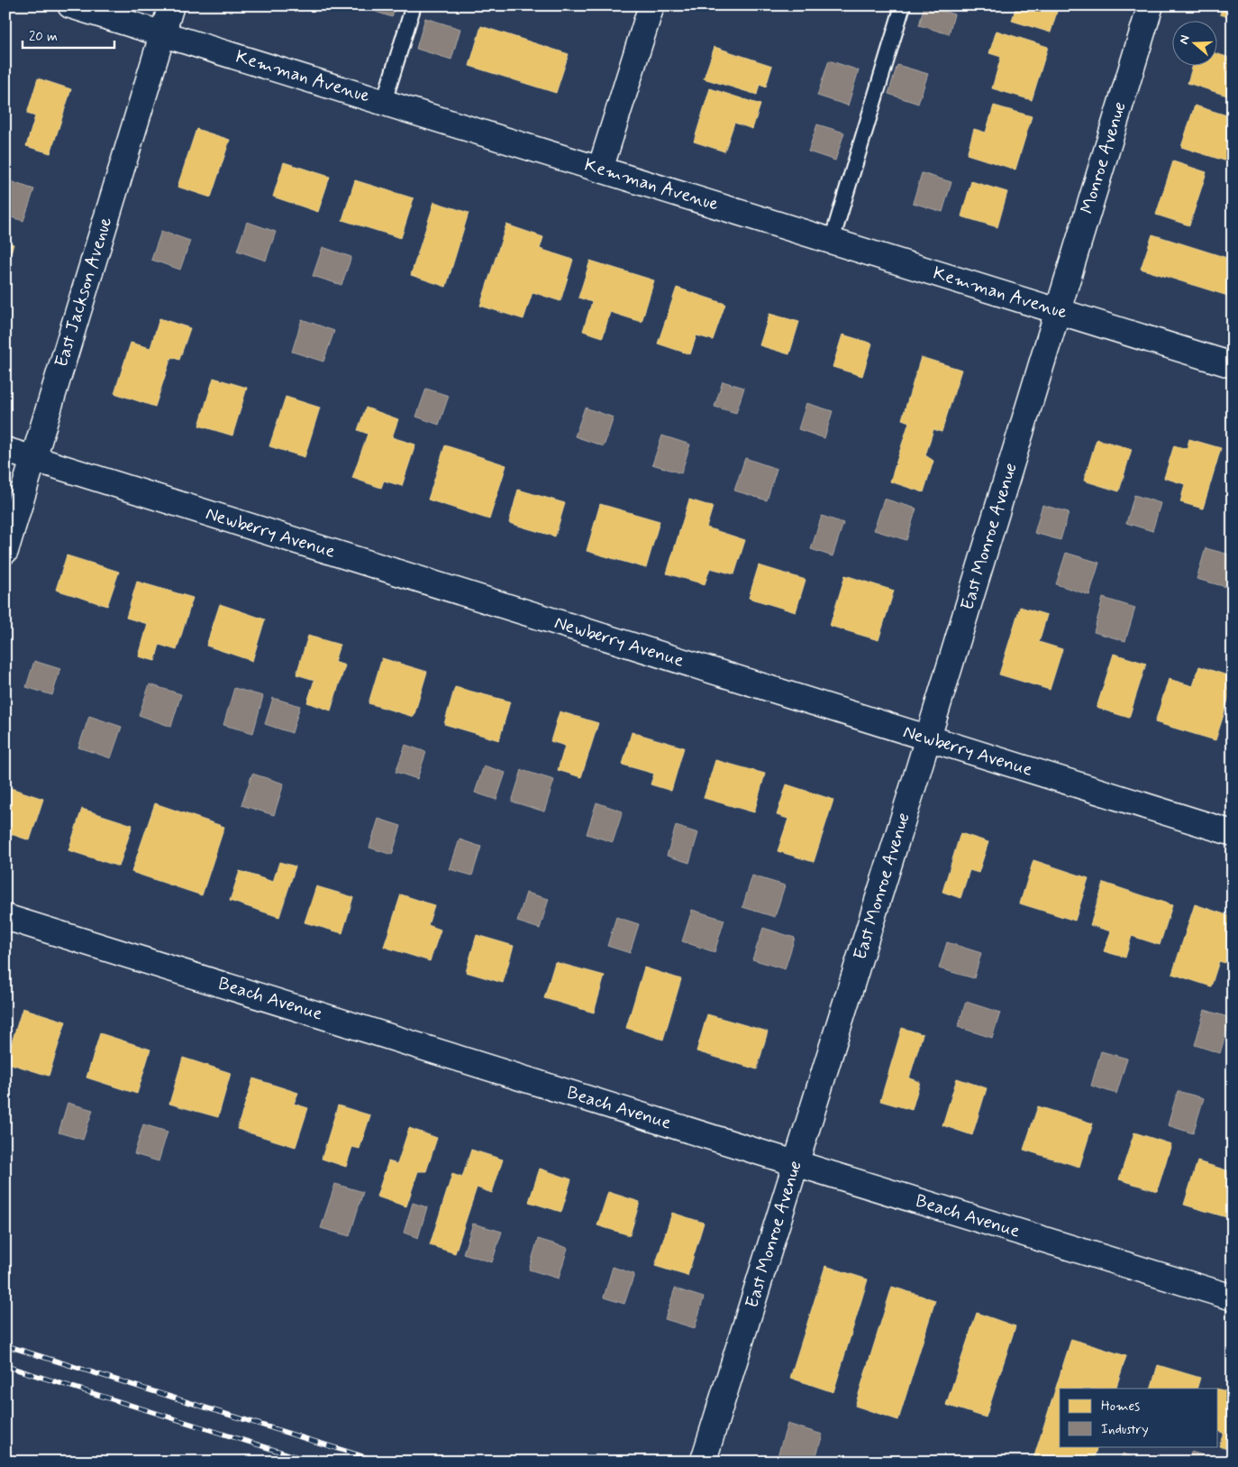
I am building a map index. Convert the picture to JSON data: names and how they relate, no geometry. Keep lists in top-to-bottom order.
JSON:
{
  "streets": {
    "street": [
      "Kemman Avenue",
      "Monroe Avenue",
      "East Jackson Avenue",
      "Newberry Avenue",
      "East Monroe Avenue",
      "Beach Avenue"
    ]
  },
  "crossings": [
    ["Kemman Avenue", "Monroe Avenue"],
    ["Kemman Avenue", "East Jackson Avenue"],
    ["Kemman Avenue", "East Monroe Avenue"],
    ["Monroe Avenue", "East Monroe Avenue"],
    ["East Jackson Avenue", "Newberry Avenue"],
    ["Newberry Avenue", "East Monroe Avenue"],
    ["East Monroe Avenue", "Beach Avenue"]
  ],
  "legend": ["Homes", "Industry"],
  "scale_bar": "20 m",
  "north": "left"
}
